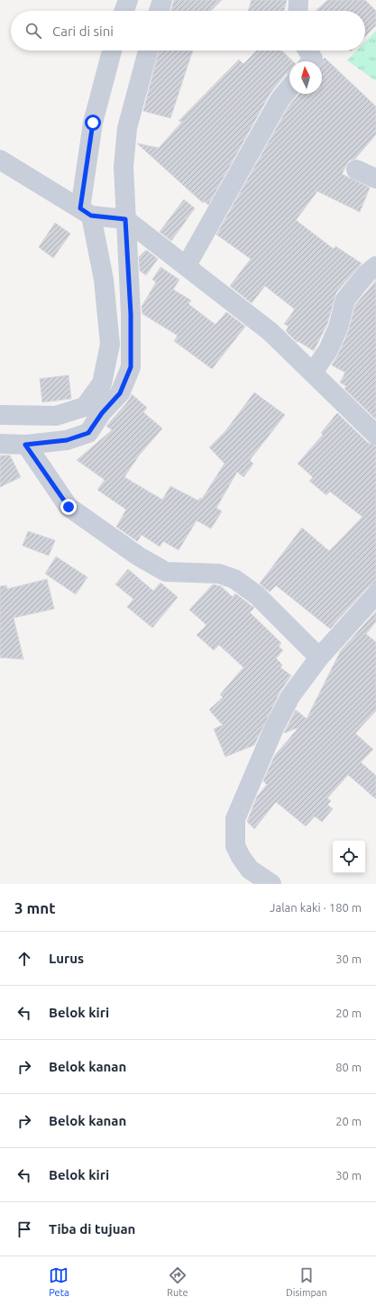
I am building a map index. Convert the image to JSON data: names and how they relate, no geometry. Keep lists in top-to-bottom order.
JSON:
{
  "north": "top",
  "page": {
    "search": "Cari di sini",
    "heading": ["3 mnt", "Jalan kaki · 180 m"],
    "list": [
      ["Lurus", "30 m"],
      ["Belok kiri", "20 m"],
      ["Belok kanan", "80 m"],
      ["Belok kanan", "20 m"],
      ["Belok kiri", "30 m"],
      "Tiba di tujuan"
    ],
    "nav": ["Peta", "Rute", "Disimpan"]
  }
}
